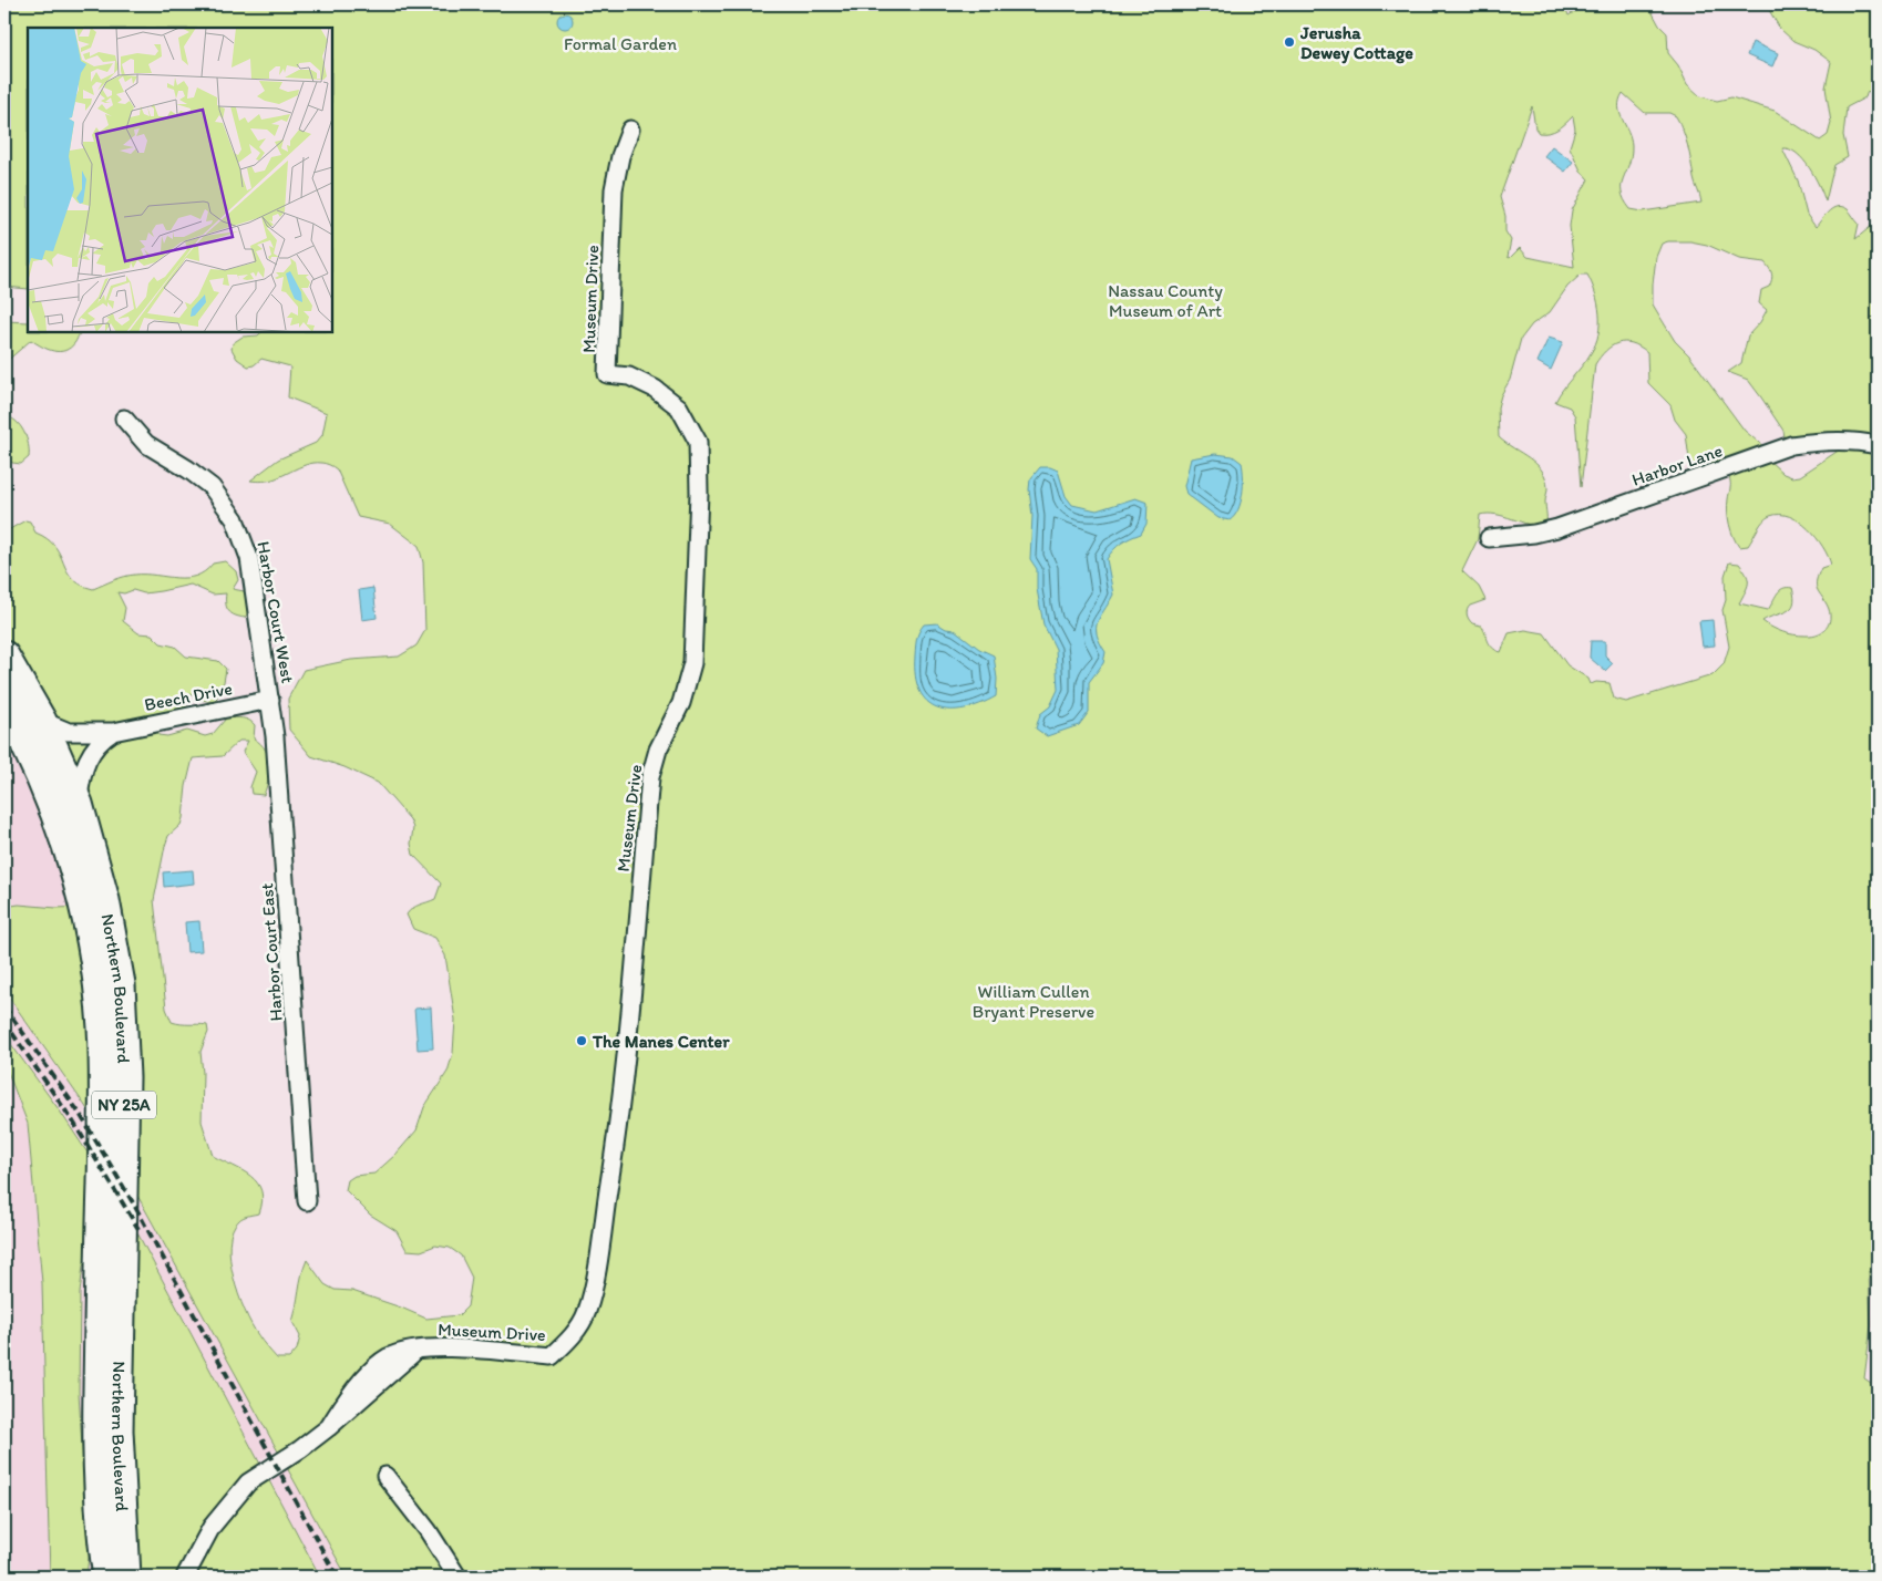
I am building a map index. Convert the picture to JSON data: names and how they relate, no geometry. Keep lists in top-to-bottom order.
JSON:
{
  "streets": {
    "main road": ["Northern Boulevard", "NY 25A"],
    "street": [
      "Museum Drive",
      "Harbor Lane",
      "Harbor Court West",
      "Beech Drive",
      "Harbor Court East"
    ]
  },
  "crossings": [
    ["Harbor Court West", "Beech Drive"],
    ["Harbor Court West", "Harbor Court East"],
    ["Beech Drive", "Harbor Court East"],
    ["Beech Drive", "Northern Boulevard"]
  ],
  "parks": ["Formal Garden", "Nassau County Museum of Art", "William Cullen Bryant Preserve"],
  "places": ["Jerusha Dewey Cottage", "The Manes Center"]
}
